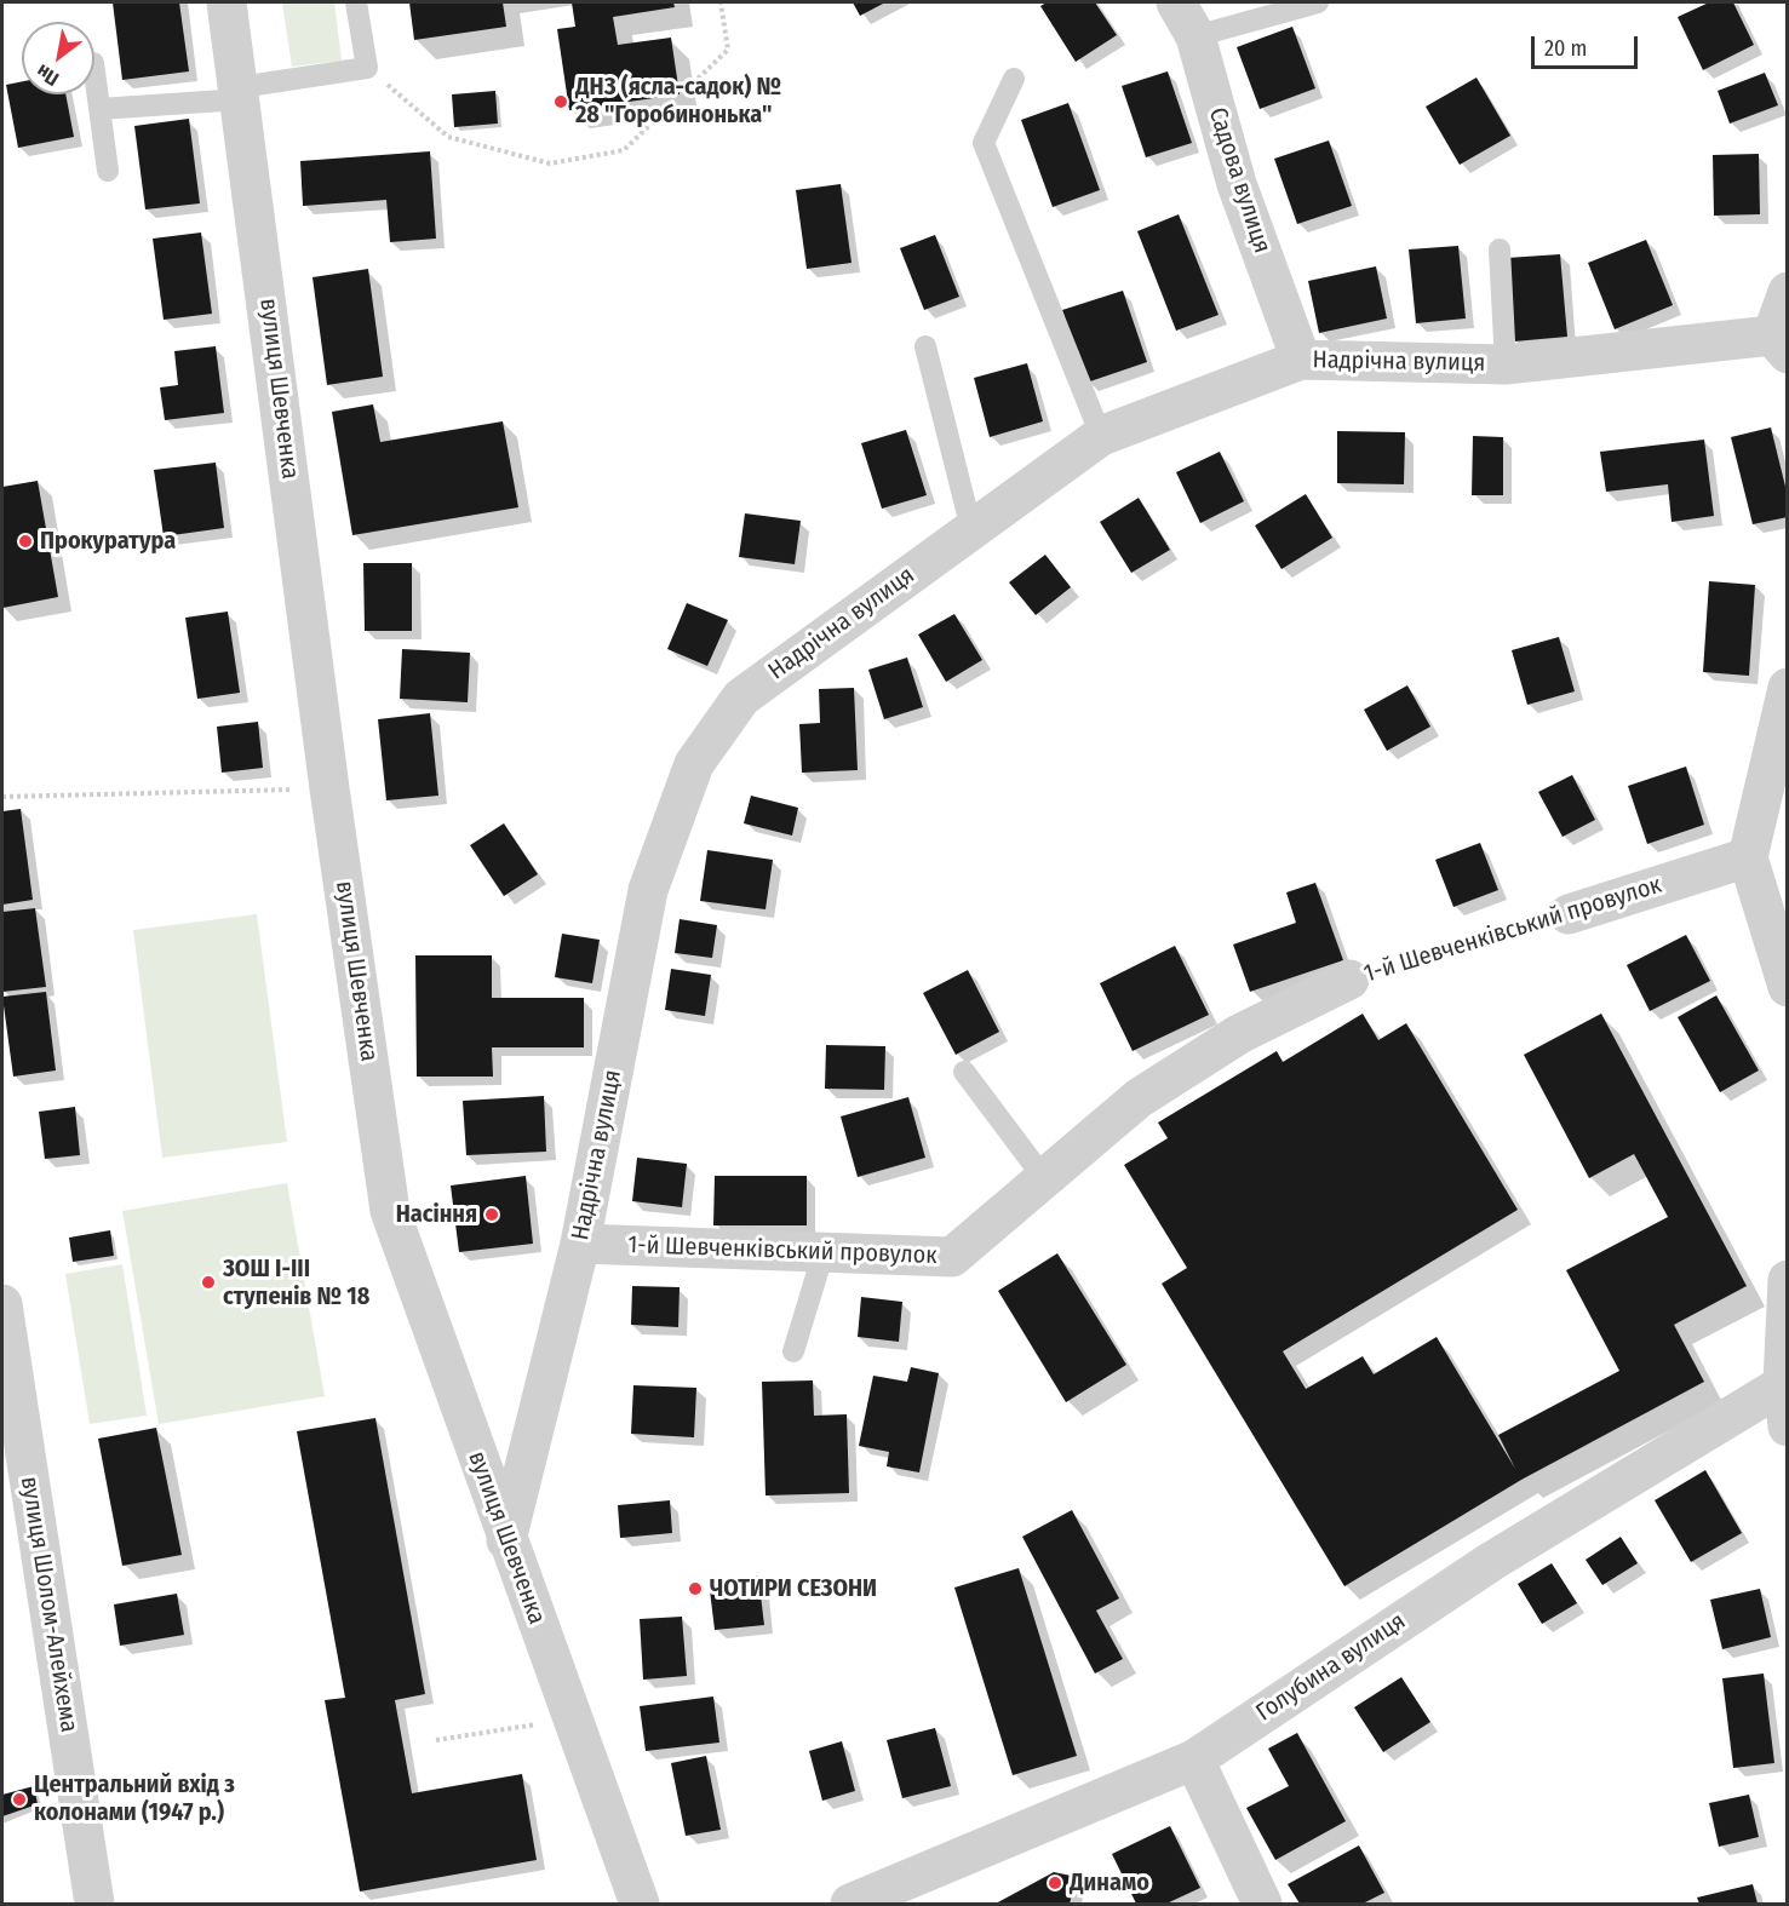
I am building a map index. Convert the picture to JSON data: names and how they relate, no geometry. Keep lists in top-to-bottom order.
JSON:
{
  "streets": {
    "street": [
      "Садова вулиця",
      "Надрічна вулиця",
      "вулиця Шевченка",
      "1-й Шевченківський провулок",
      "вулиця Шолом-Алейхема",
      "Голубина вулиця"
    ]
  },
  "crossings": [
    ["Садова вулиця", "Надрічна вулиця"],
    ["Надрічна вулиця", "вулиця Шевченка"],
    ["Надрічна вулиця", "1-й Шевченківський провулок"]
  ],
  "places": [
    "ДНЗ (ясла-садок) № 28 \"Горобинонька\"",
    "Прокуратура",
    "Насіння",
    "ЗОШ І-ІІІ ступенів № 18",
    "ЧОТИРИ СЕЗОНИ",
    "Центральний вхід з колонами (1947 р.)",
    "Динамо"
  ],
  "scale_bar": "20 m",
  "north": "bottom left"
}
